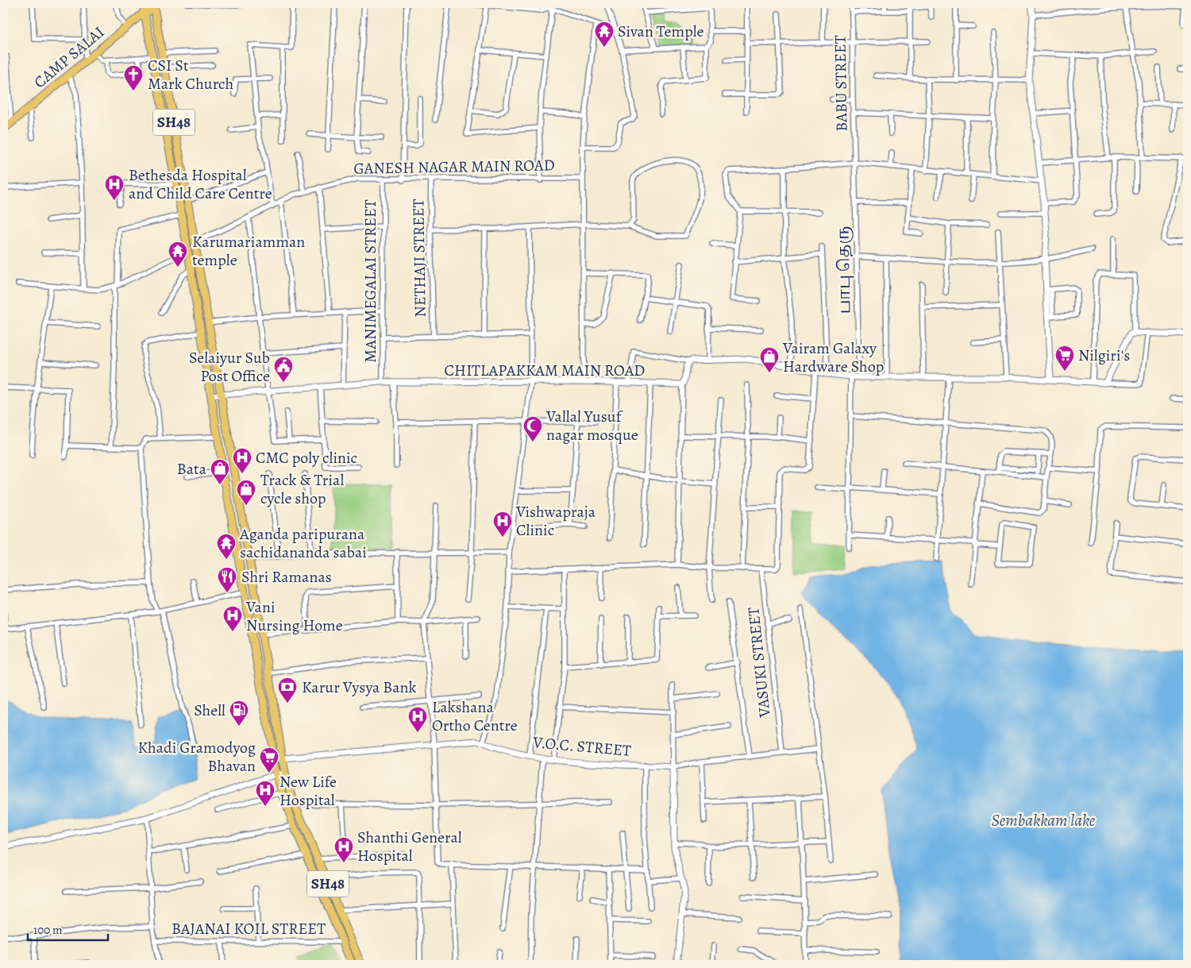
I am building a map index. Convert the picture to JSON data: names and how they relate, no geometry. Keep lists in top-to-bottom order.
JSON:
{
  "streets": {
    "main road": ["CAMP SALAI", "SH48"],
    "street": [
      "BABU STREET",
      "GANESH NAGAR MAIN ROAD",
      "NETHAJI STREET",
      "பாபு தெரு",
      "MANIMEGALAI STREET",
      "CHITLAPAKKAM MAIN ROAD",
      "VASUKI STREET",
      "V.O.C. STREET",
      "BAJANAI KOIL STREET"
    ]
  },
  "crossings": [
    ["CAMP SALAI", "SH48"],
    ["BABU STREET", "பாபு தெரு"],
    ["SH48", "GANESH NAGAR MAIN ROAD"],
    ["SH48", "CHITLAPAKKAM MAIN ROAD"],
    ["SH48", "V.O.C. STREET"],
    ["SH48", "BAJANAI KOIL STREET"],
    ["GANESH NAGAR MAIN ROAD", "NETHAJI STREET"],
    ["GANESH NAGAR MAIN ROAD", "MANIMEGALAI STREET"],
    ["MANIMEGALAI STREET", "CHITLAPAKKAM MAIN ROAD"],
    ["VASUKI STREET", "V.O.C. STREET"]
  ],
  "water": ["Sembakkam lake"],
  "places": {
    "temple": ["Sivan Temple", "Karumariamman temple", "Aganda paripurana sachidananda sabai"],
    "church": ["CSI St Mark Church"],
    "hospital": [
      "Bethesda Hospital and Child Care Centre",
      "CMC poly clinic",
      "Vishwapraja Clinic",
      "Vani Nursing Home",
      "Lakshana Ortho Centre",
      "New Life Hospital",
      "Shanthi General Hospital"
    ],
    "supermarket": ["Nilgiri's", "Khadi Gramodyog Bhavan"],
    "shop": ["Vairam Galaxy Hardware Shop", "Bata", "Track & Trial cycle shop"],
    "public building": ["Selaiyur Sub Post Office"],
    "mosque": ["Vallal Yusuf nagar mosque"],
    "restaurant": ["Shri Ramanas"],
    "bank": ["Karur Vysya Bank"],
    "fuel station": ["Shell"]
  },
  "scale_bar": "100 m"
}
